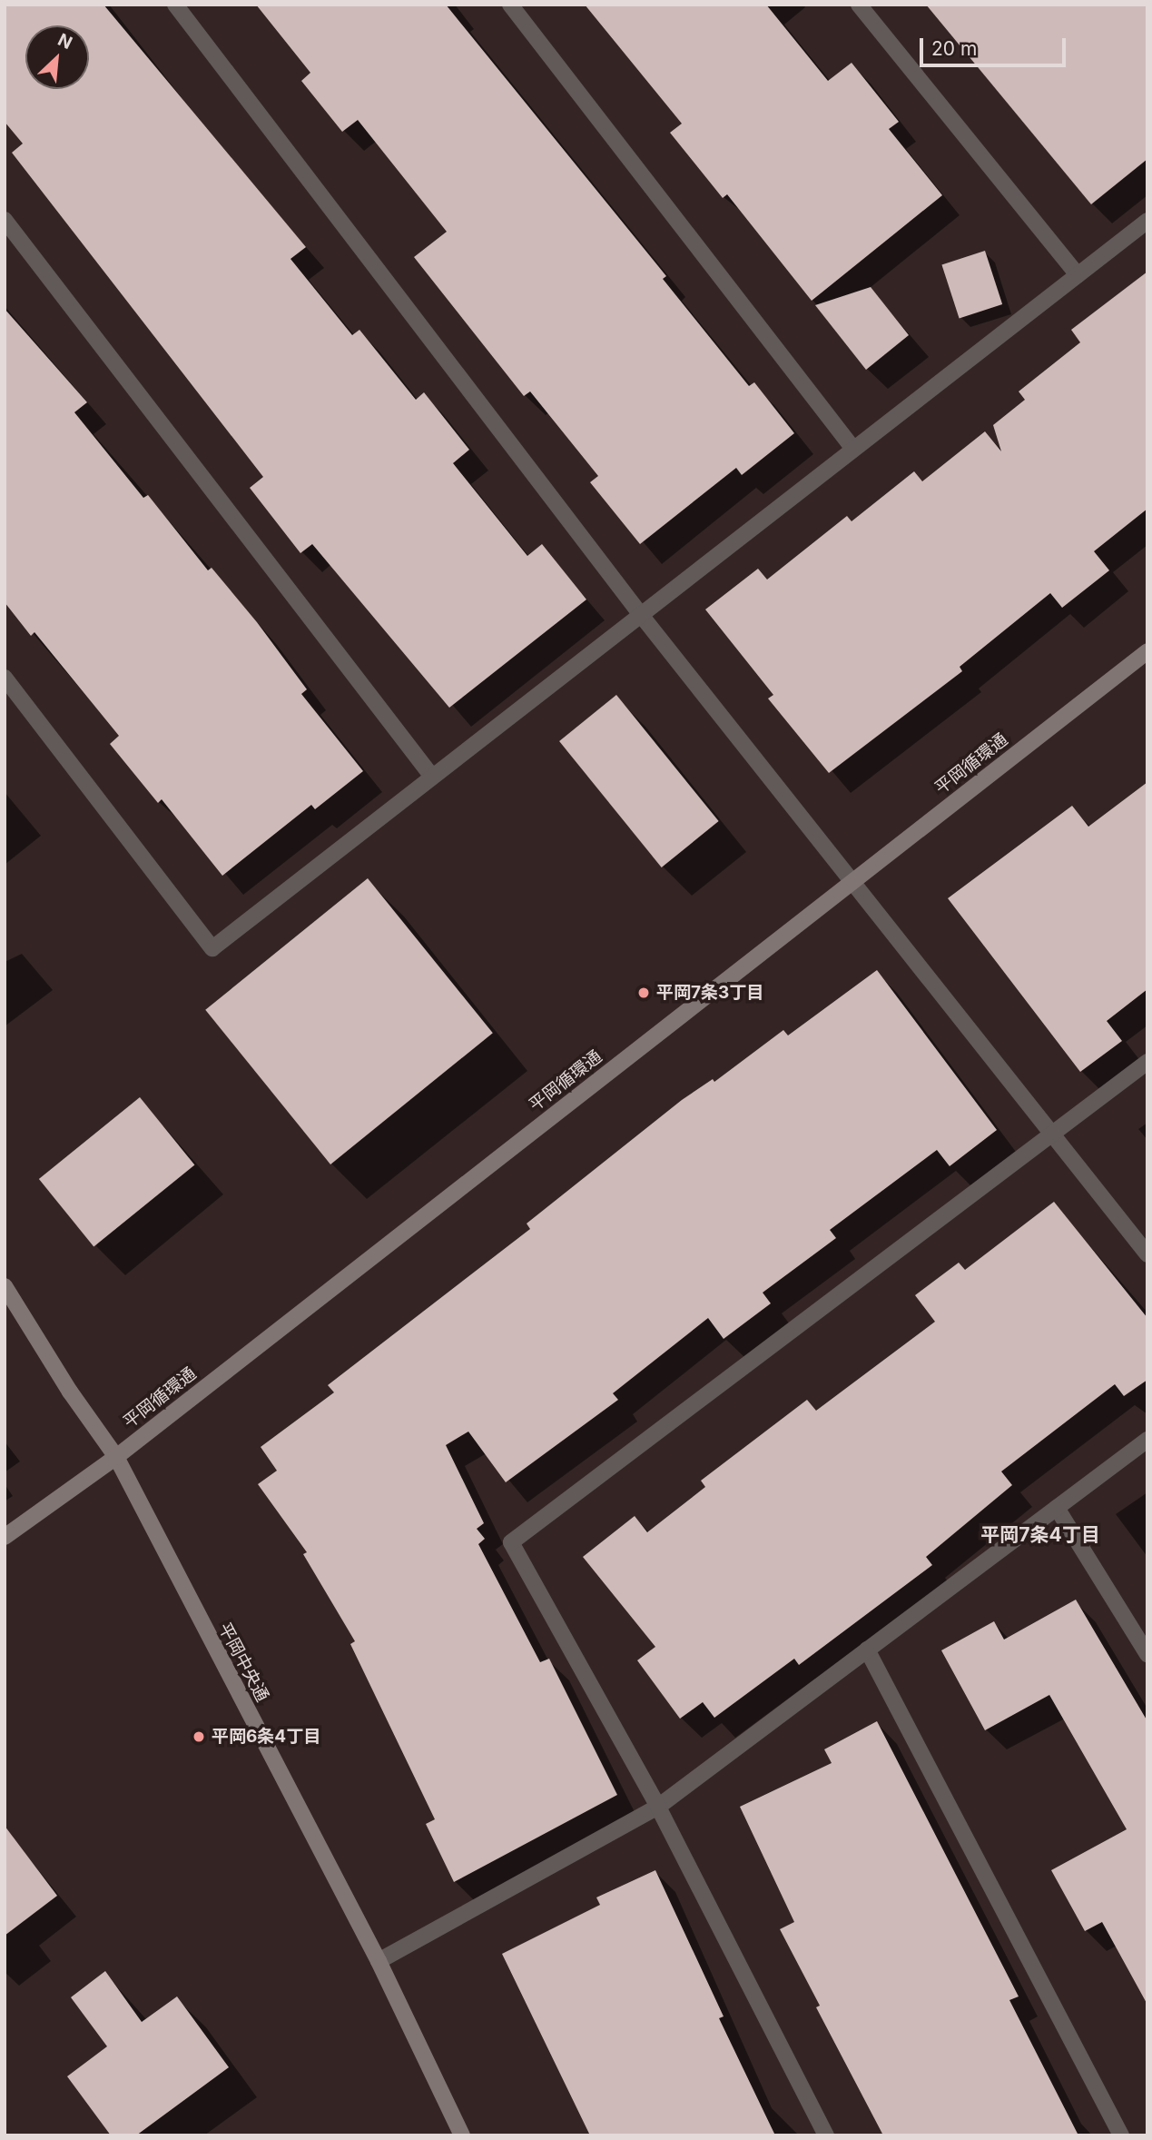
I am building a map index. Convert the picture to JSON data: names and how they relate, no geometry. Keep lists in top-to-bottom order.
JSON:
{
  "streets": {
    "street": ["平岡循環通", "平岡中央通"]
  },
  "crossings": [
    ["平岡循環通", "平岡中央通"]
  ],
  "districts": ["平岡7条4丁目"],
  "places": ["平岡7条3丁目", "平岡6条4丁目"],
  "scale_bar": "20 m",
  "north": "top right"
}
